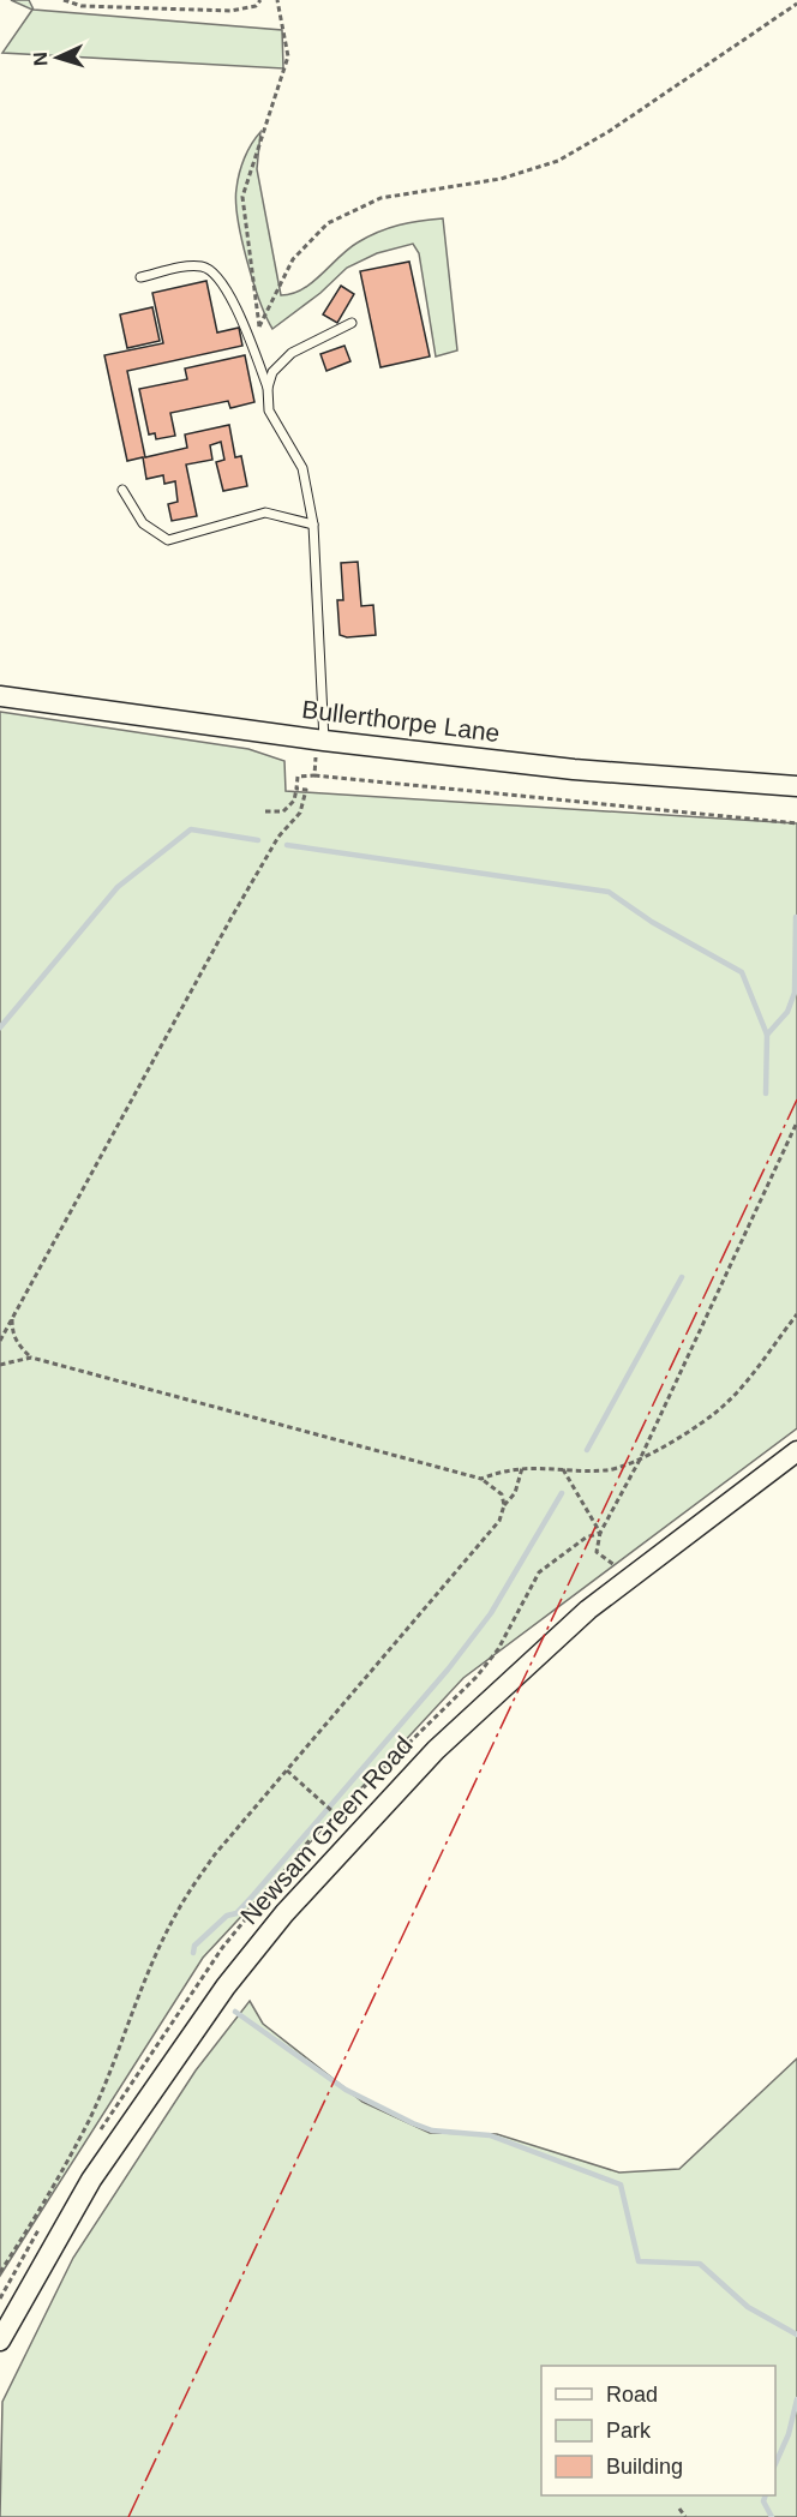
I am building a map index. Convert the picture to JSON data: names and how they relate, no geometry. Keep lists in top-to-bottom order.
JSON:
{
  "streets": {
    "street": ["Bullerthorpe Lane", "Newsam Green Road"]
  },
  "legend": ["Road", "Park", "Building"],
  "north": "left"
}
